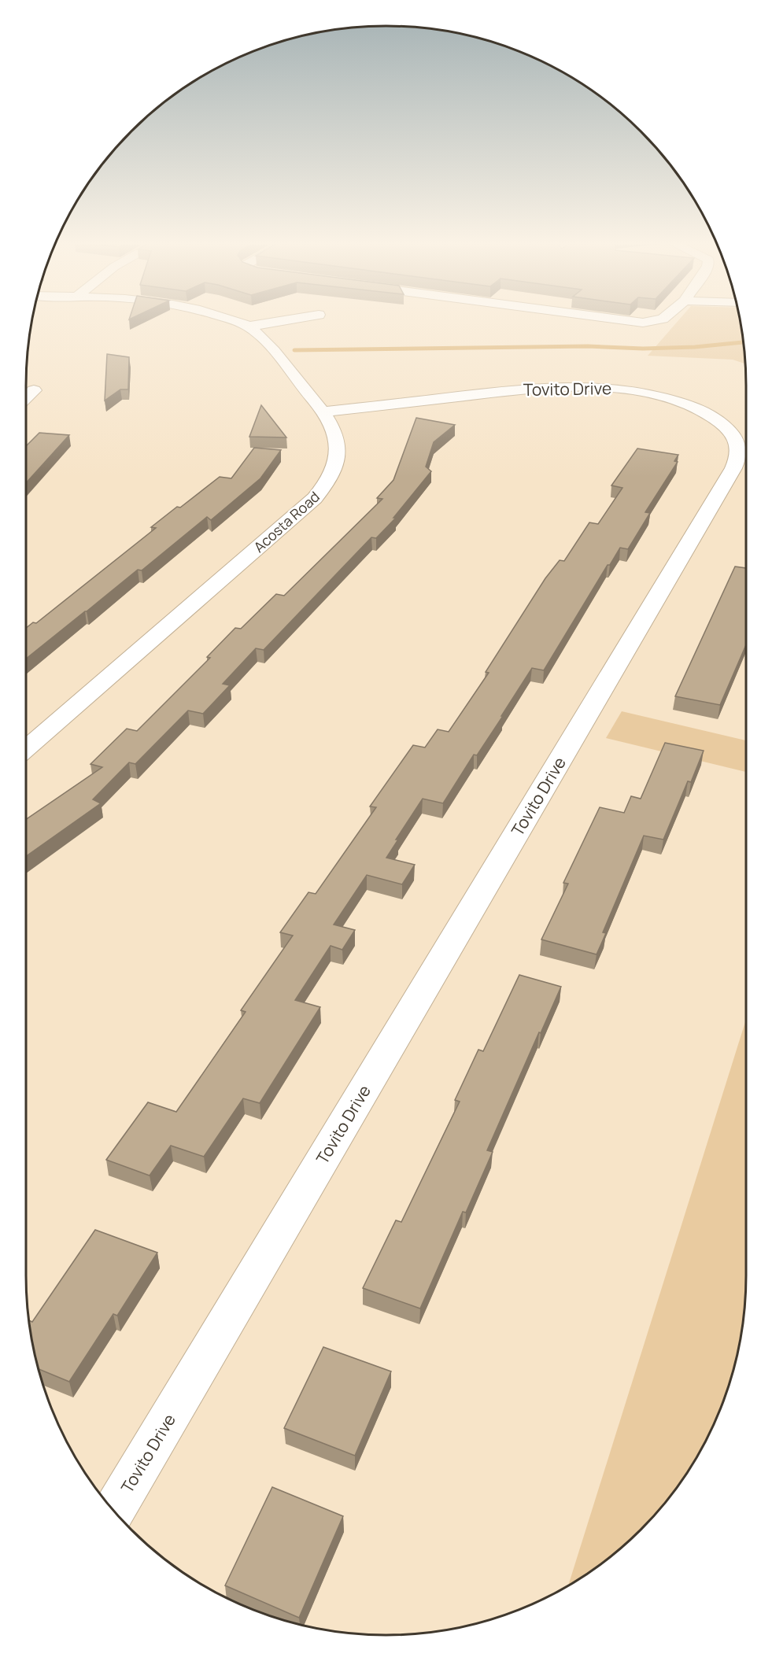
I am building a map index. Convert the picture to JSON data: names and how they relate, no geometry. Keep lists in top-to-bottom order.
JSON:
{
  "streets": {
    "street": ["Tovito Drive", "Acosta Road"]
  },
  "crossings": [
    ["Tovito Drive", "Acosta Road"]
  ]
}
